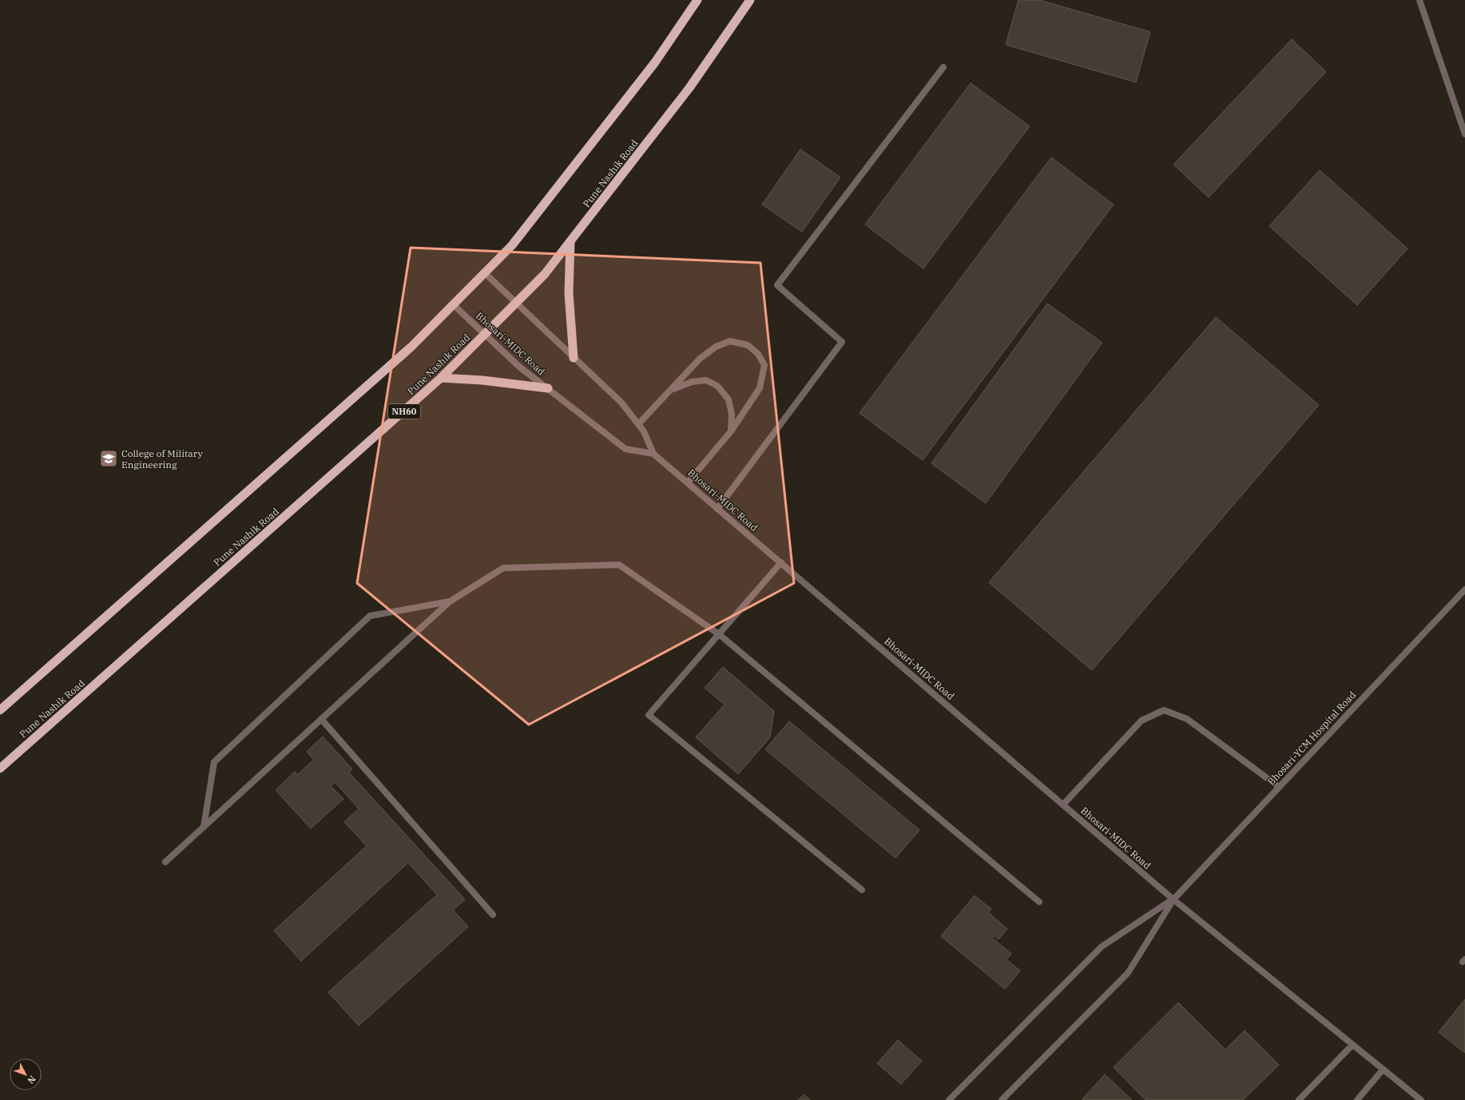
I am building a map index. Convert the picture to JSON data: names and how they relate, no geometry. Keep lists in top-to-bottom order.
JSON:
{
  "streets": {
    "highway": ["Pune Nashik Road", "NH60"],
    "street": ["Bhosari-MIDC Road", "Bhosari-YCM Hospital Road"]
  },
  "crossings": [
    ["Pune Nashik Road", "Bhosari-MIDC Road"],
    ["Bhosari-MIDC Road", "Bhosari-YCM Hospital Road"]
  ],
  "places": {
    "school or university": ["College of Military Engineering"]
  },
  "north": "bottom right"
}
